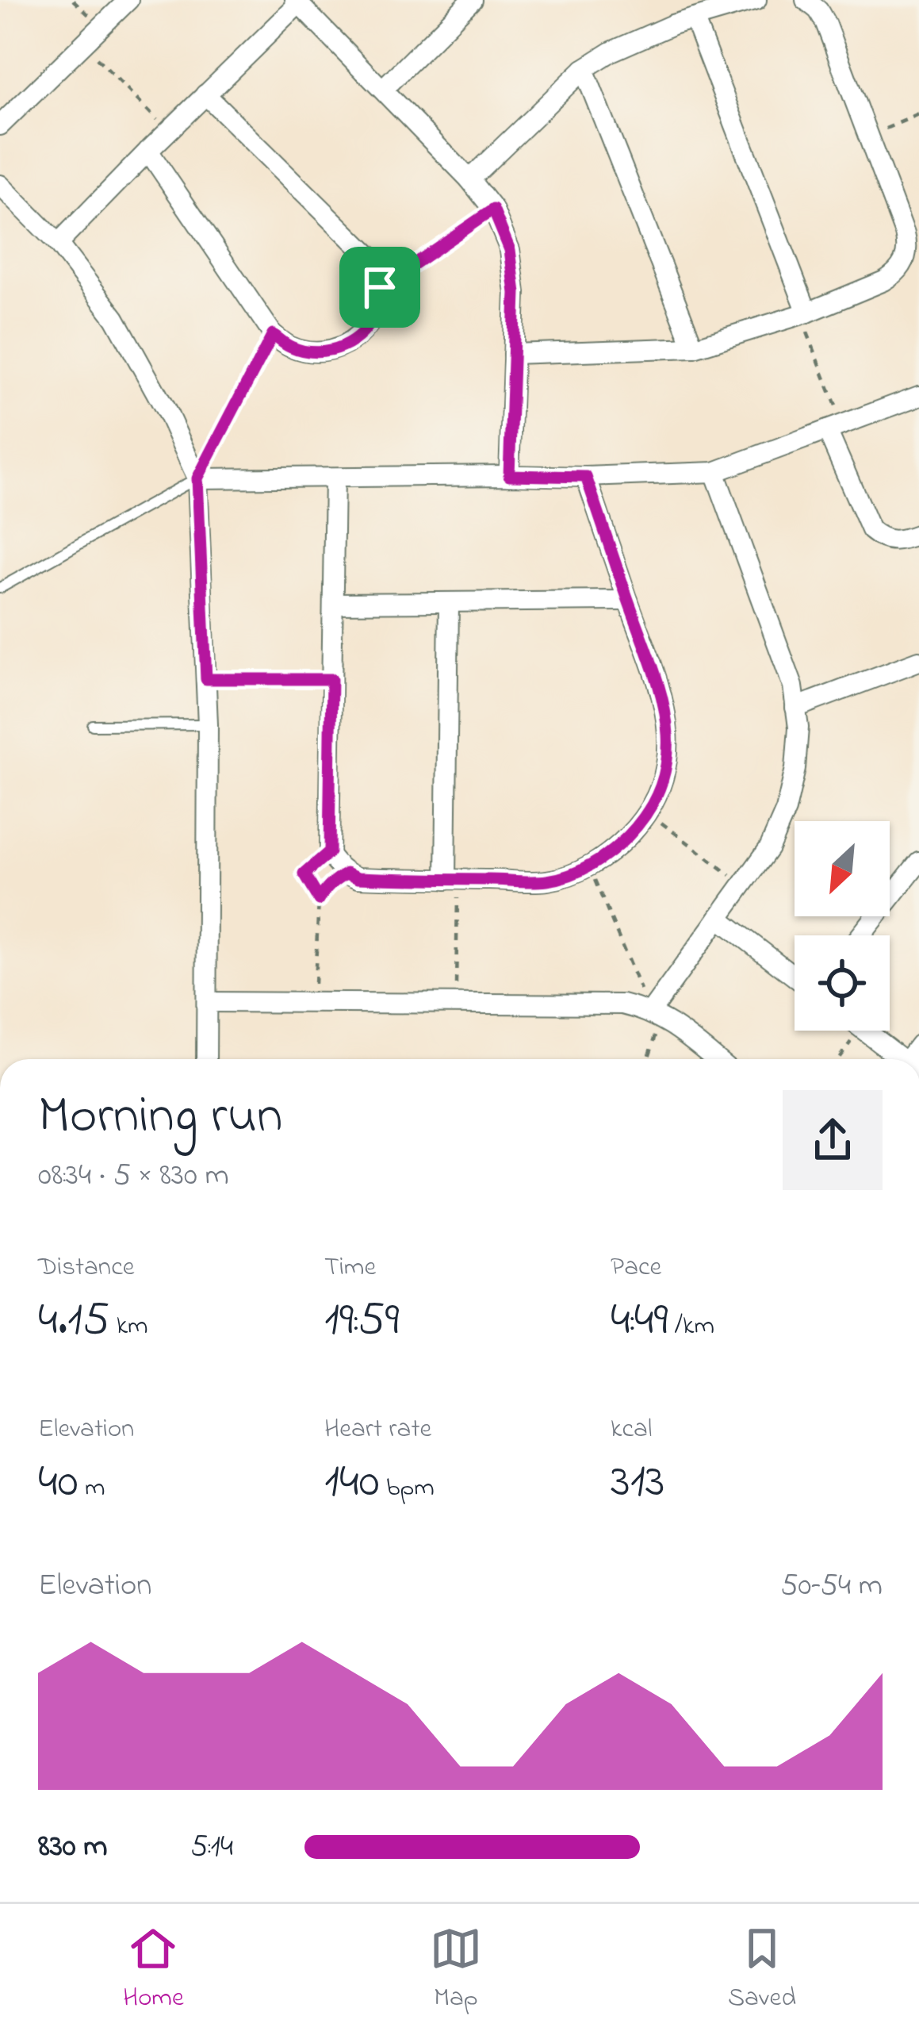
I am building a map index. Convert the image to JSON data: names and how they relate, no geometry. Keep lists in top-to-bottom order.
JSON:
{
  "north": "bottom left",
  "page": {
    "heading": ["Morning run", "08:34 · 5 × 830 m"],
    "stats": [
      ["Distance", "4.15 km"],
      ["Time", "19:59"],
      ["Pace", "4:49 /km"],
      ["Elevation", "40 m"],
      ["Heart rate", "140 bpm"],
      ["kcal", "313"]
    ],
    "chart": ["Elevation", "50–54 m"],
    "list": [
      {
        "name": "830 m",
        "note": "5:14"
      }
    ],
    "tabs": ["Home", "Map", "Saved"]
  }
}
